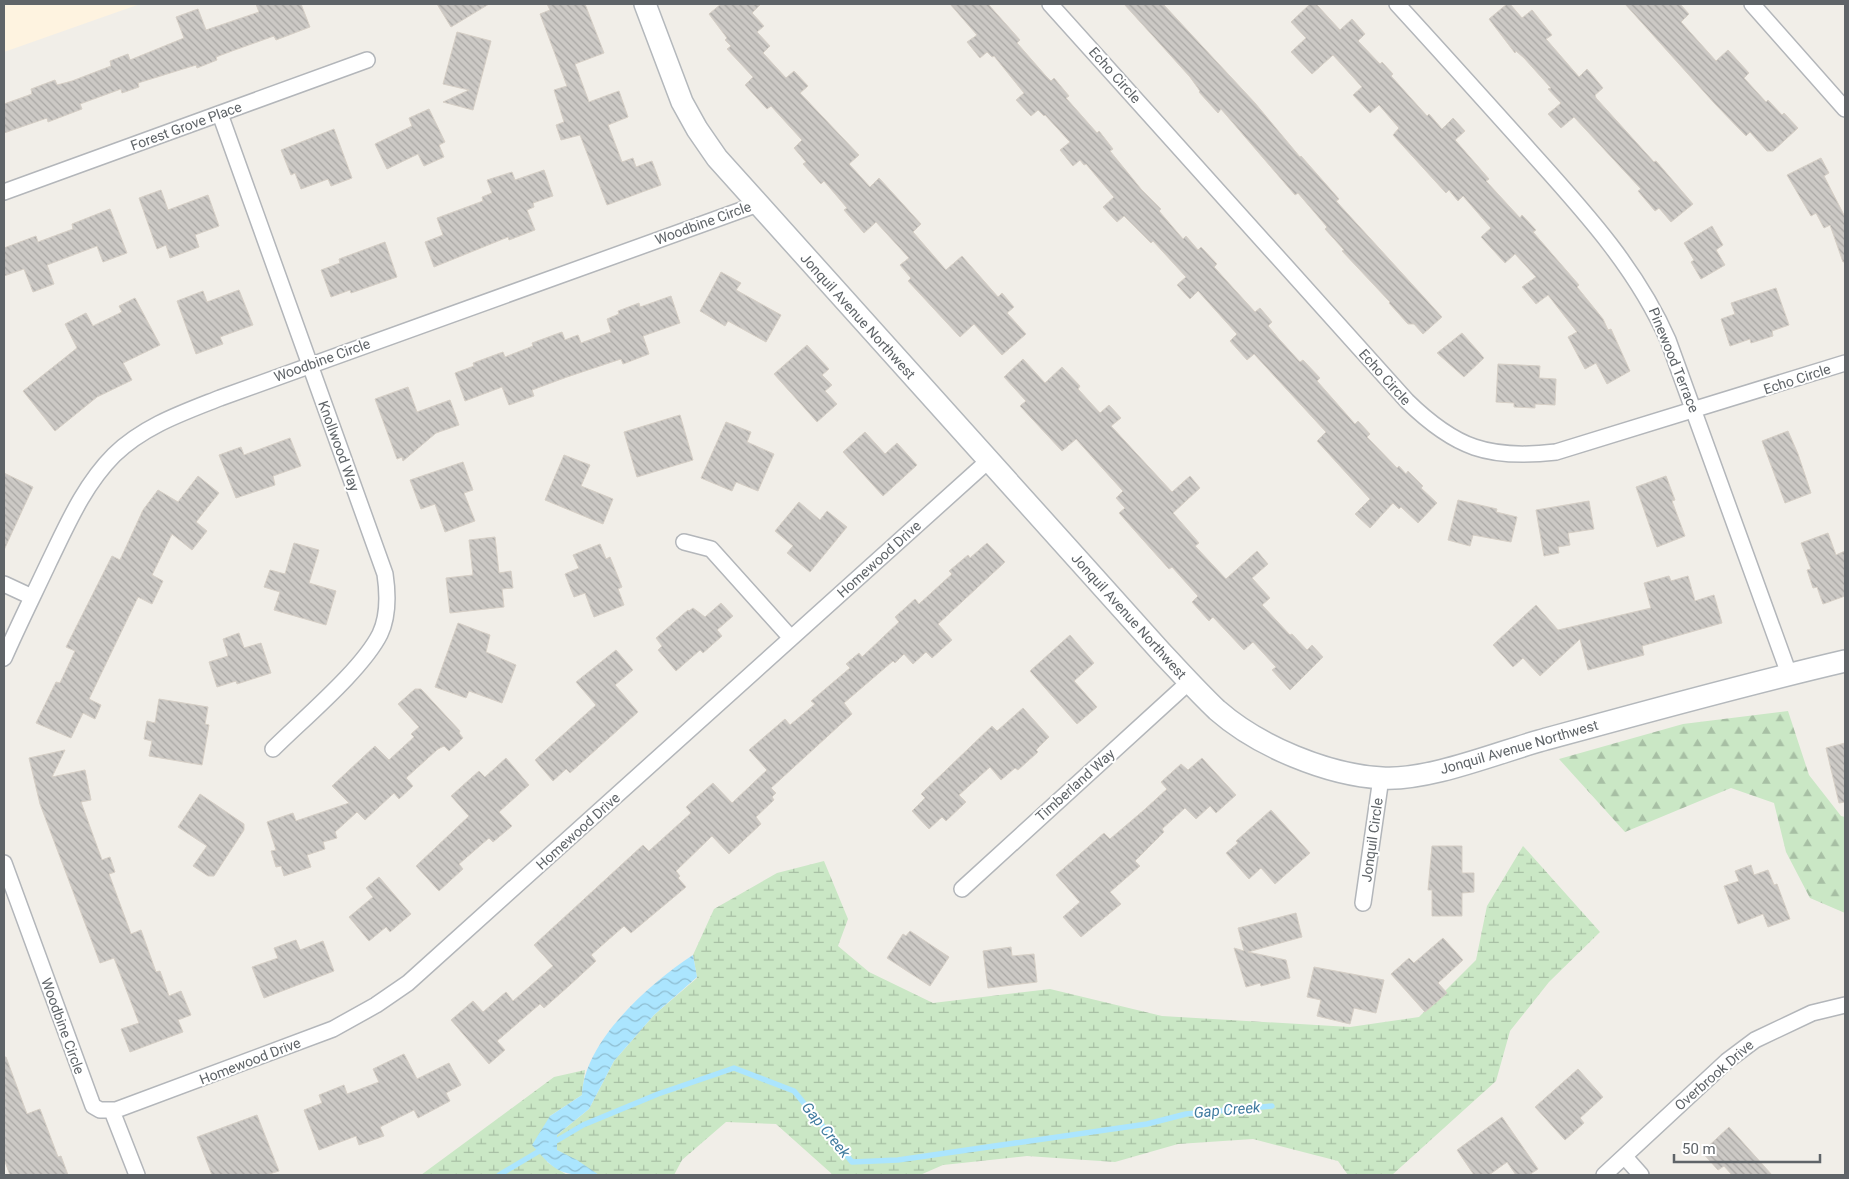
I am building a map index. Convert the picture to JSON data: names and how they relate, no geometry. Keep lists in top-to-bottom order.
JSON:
{
  "streets": {
    "street": [
      "Echo Circle",
      "Forest Grove Place",
      "Woodbine Circle",
      "Jonquil Avenue Northwest",
      "Pinewood Terrace",
      "Knollwood Way",
      "Homewood Drive",
      "Timberland Way",
      "Jonquil Circle",
      "Overbrook Drive"
    ]
  },
  "crossings": [
    ["Echo Circle", "Pinewood Terrace"],
    ["Forest Grove Place", "Knollwood Way"],
    ["Woodbine Circle", "Jonquil Avenue Northwest"],
    ["Woodbine Circle", "Knollwood Way"],
    ["Woodbine Circle", "Homewood Drive"],
    ["Jonquil Avenue Northwest", "Pinewood Terrace"],
    ["Jonquil Avenue Northwest", "Homewood Drive"],
    ["Jonquil Avenue Northwest", "Timberland Way"],
    ["Jonquil Avenue Northwest", "Jonquil Circle"]
  ],
  "water": ["Gap Creek"],
  "scale_bar": "50 m"
}
